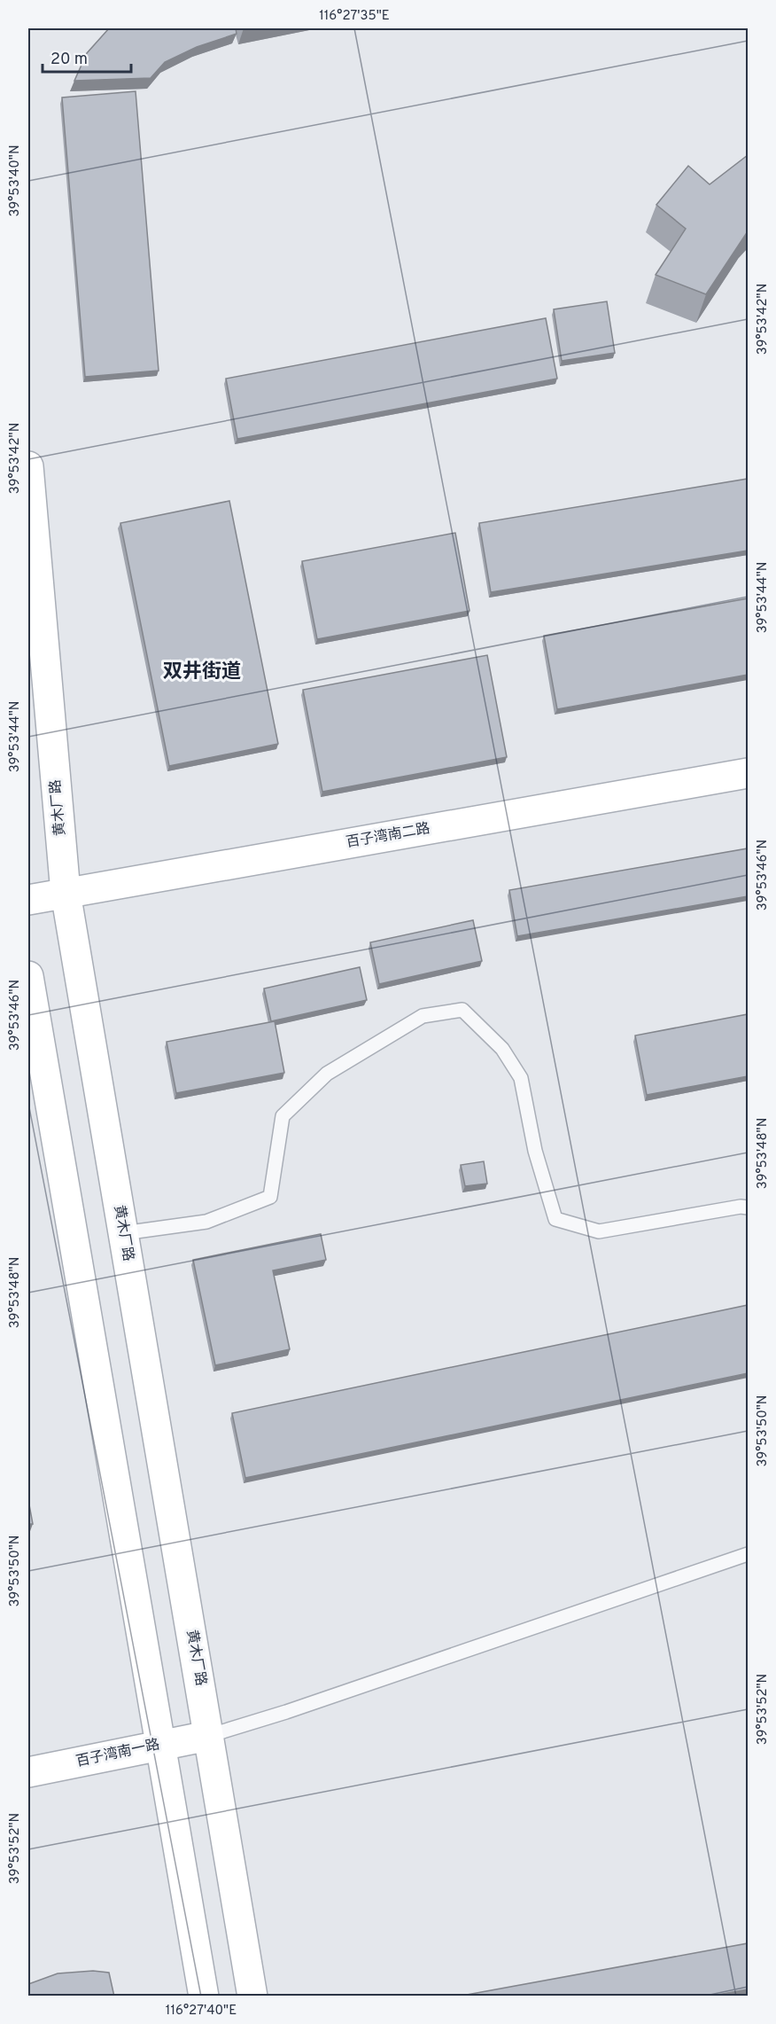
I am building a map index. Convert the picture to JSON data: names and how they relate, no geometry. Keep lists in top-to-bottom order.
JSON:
{
  "streets": {
    "main road": ["黄木厂路", "百子湾南二路", "百子湾南一路"]
  },
  "crossings": [
    ["黄木厂路", "百子湾南二路"],
    ["黄木厂路", "百子湾南一路"]
  ],
  "districts": ["双井街道"],
  "scale_bar": "20 m",
  "coordinates": [
    "116°27'35\"E",
    "39°53'40\"N",
    "39°53'42\"N",
    "39°53'44\"N",
    "39°53'46\"N",
    "39°53'48\"N",
    "39°53'50\"N",
    "39°53'52\"N",
    "116°27'40\"E"
  ]
}
